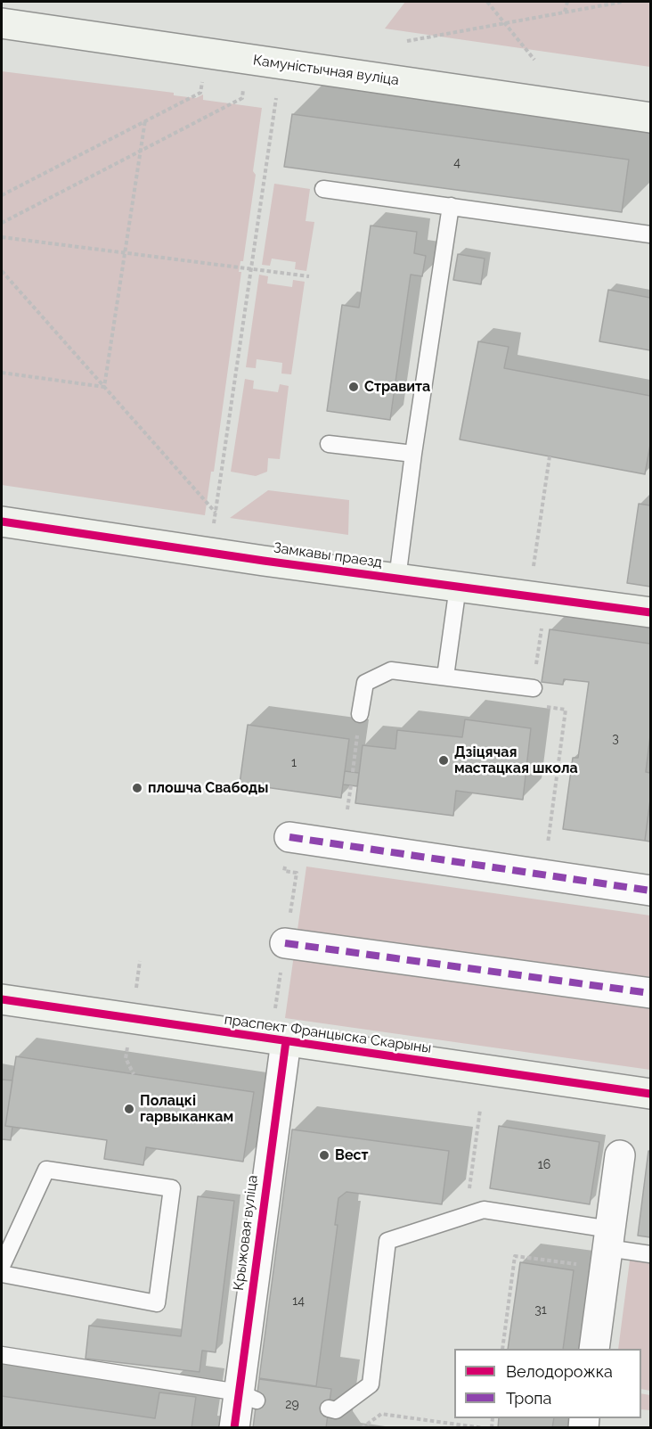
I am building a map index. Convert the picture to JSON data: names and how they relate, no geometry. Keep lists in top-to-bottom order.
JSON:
{
  "streets": {
    "street": [
      "Камуністычная вуліца",
      "Замкавы праезд",
      "праспект Францыска Скарыны",
      "Крыжовая вуліца"
    ]
  },
  "crossings": [
    ["праспект Францыска Скарыны", "Крыжовая вуліца"]
  ],
  "places": [
    "Стравита",
    "Дзіцячая мастацкая школа",
    "плошча Свабоды",
    "Полацкі гарвыканкам",
    "Вест"
  ],
  "house_numbers": [
    "4",
    "3",
    "1",
    "16",
    "14",
    "31",
    "29"
  ],
  "legend": ["Велодорожка", "Тропа"]
}
